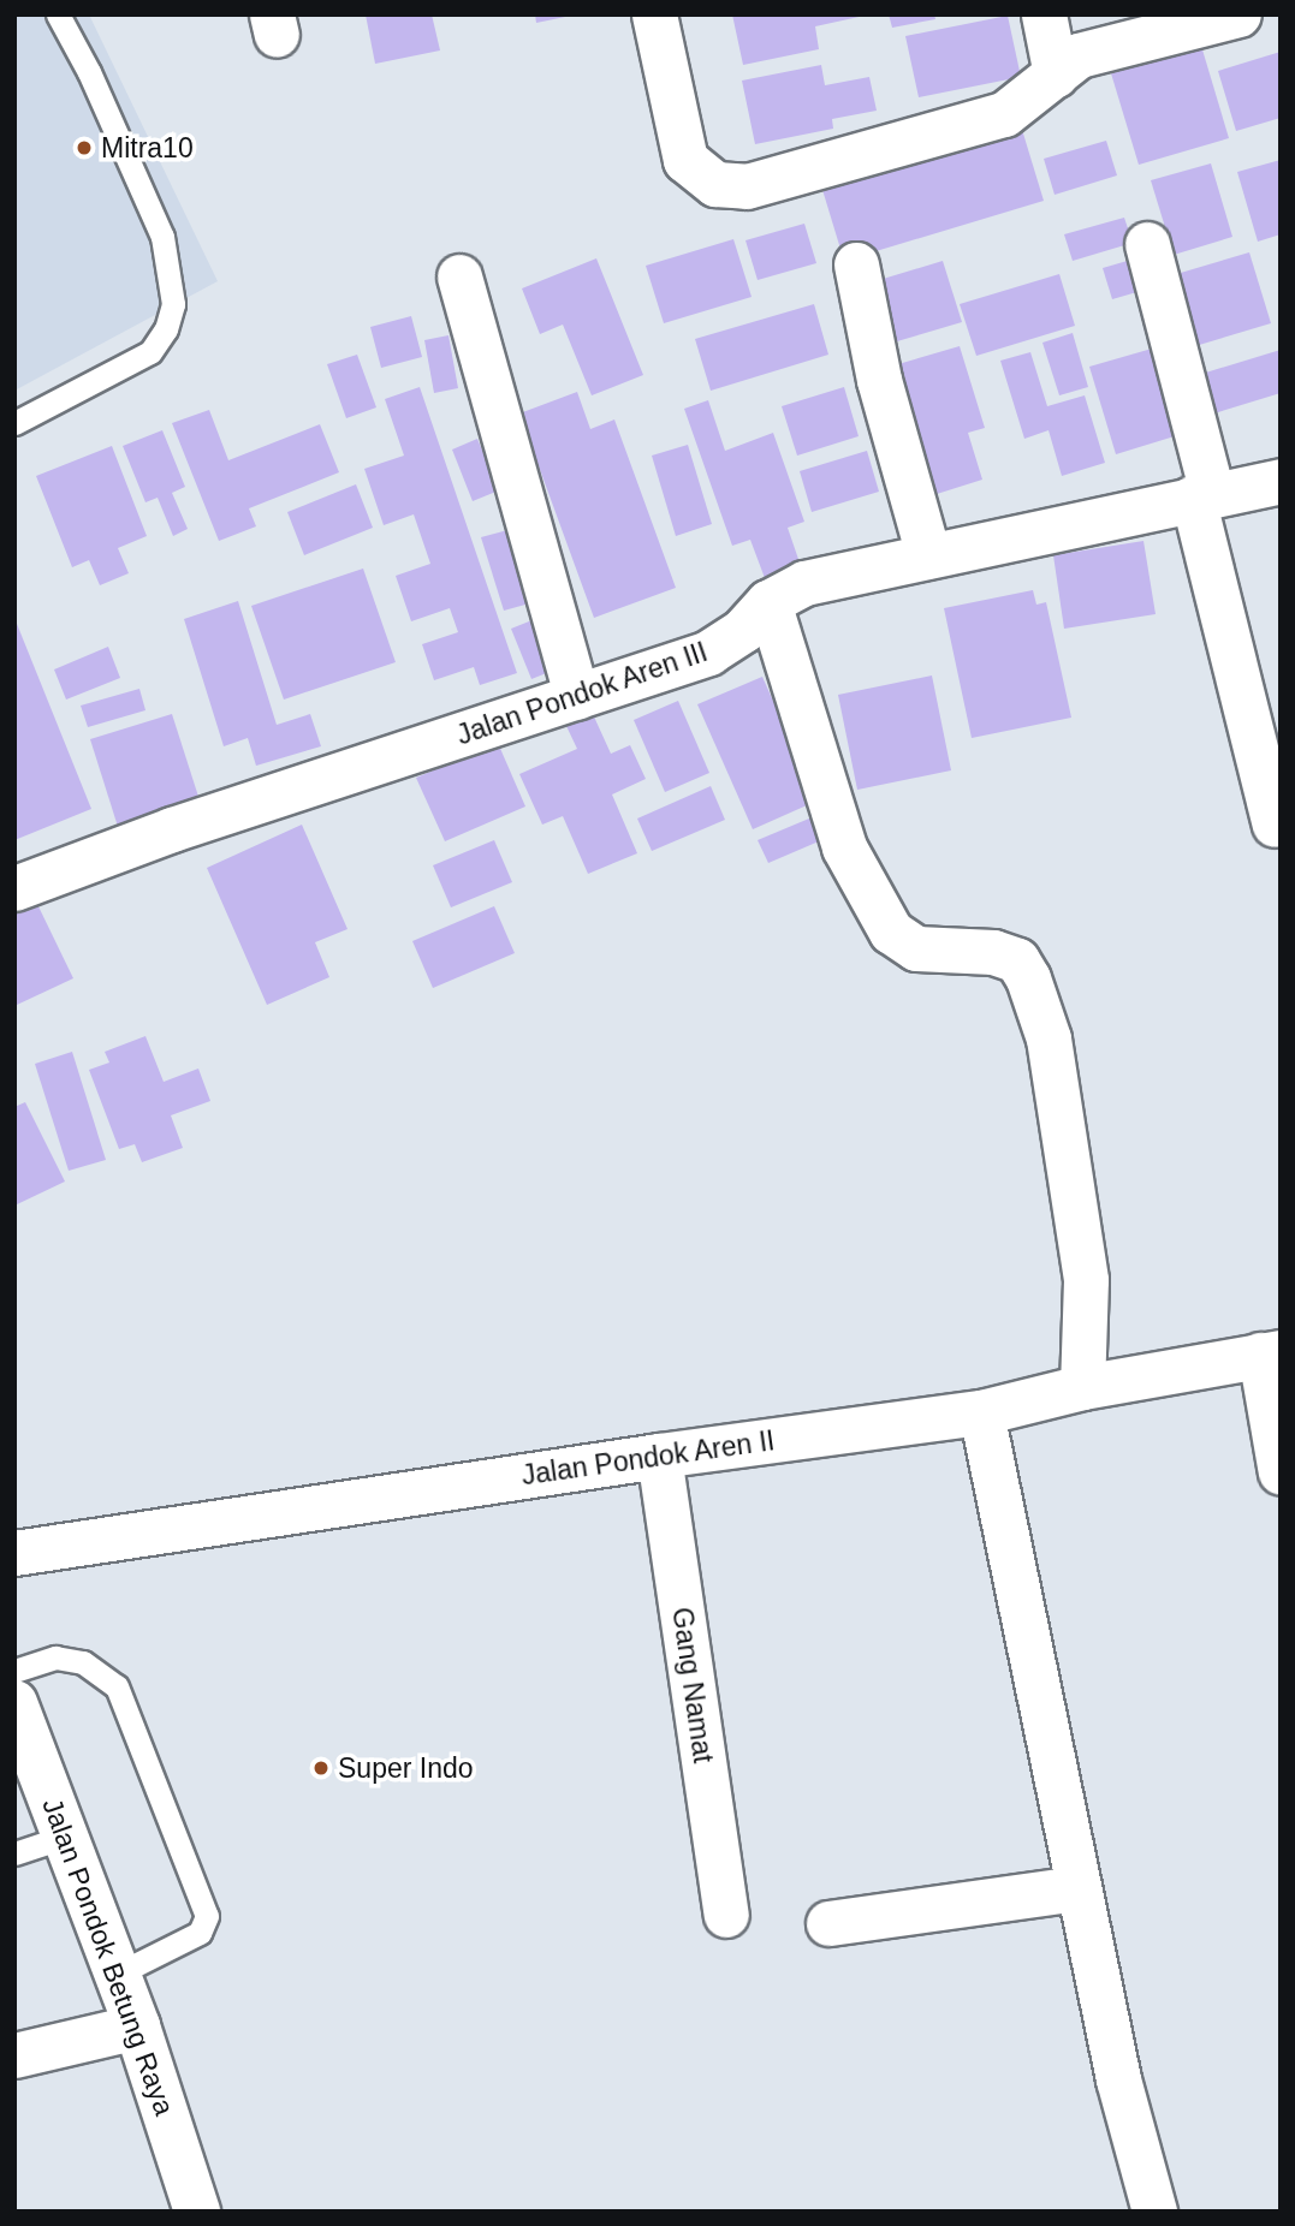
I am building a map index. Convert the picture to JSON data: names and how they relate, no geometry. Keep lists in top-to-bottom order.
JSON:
{
  "streets": {
    "main road": ["Jalan Pondok Betung Raya"],
    "street": ["Jalan Pondok Aren III", "Jalan Pondok Aren II", "Gang Namat"]
  },
  "crossings": [
    ["Jalan Pondok Aren II", "Gang Namat"]
  ],
  "places": ["Mitra10", "Super Indo"]
}
